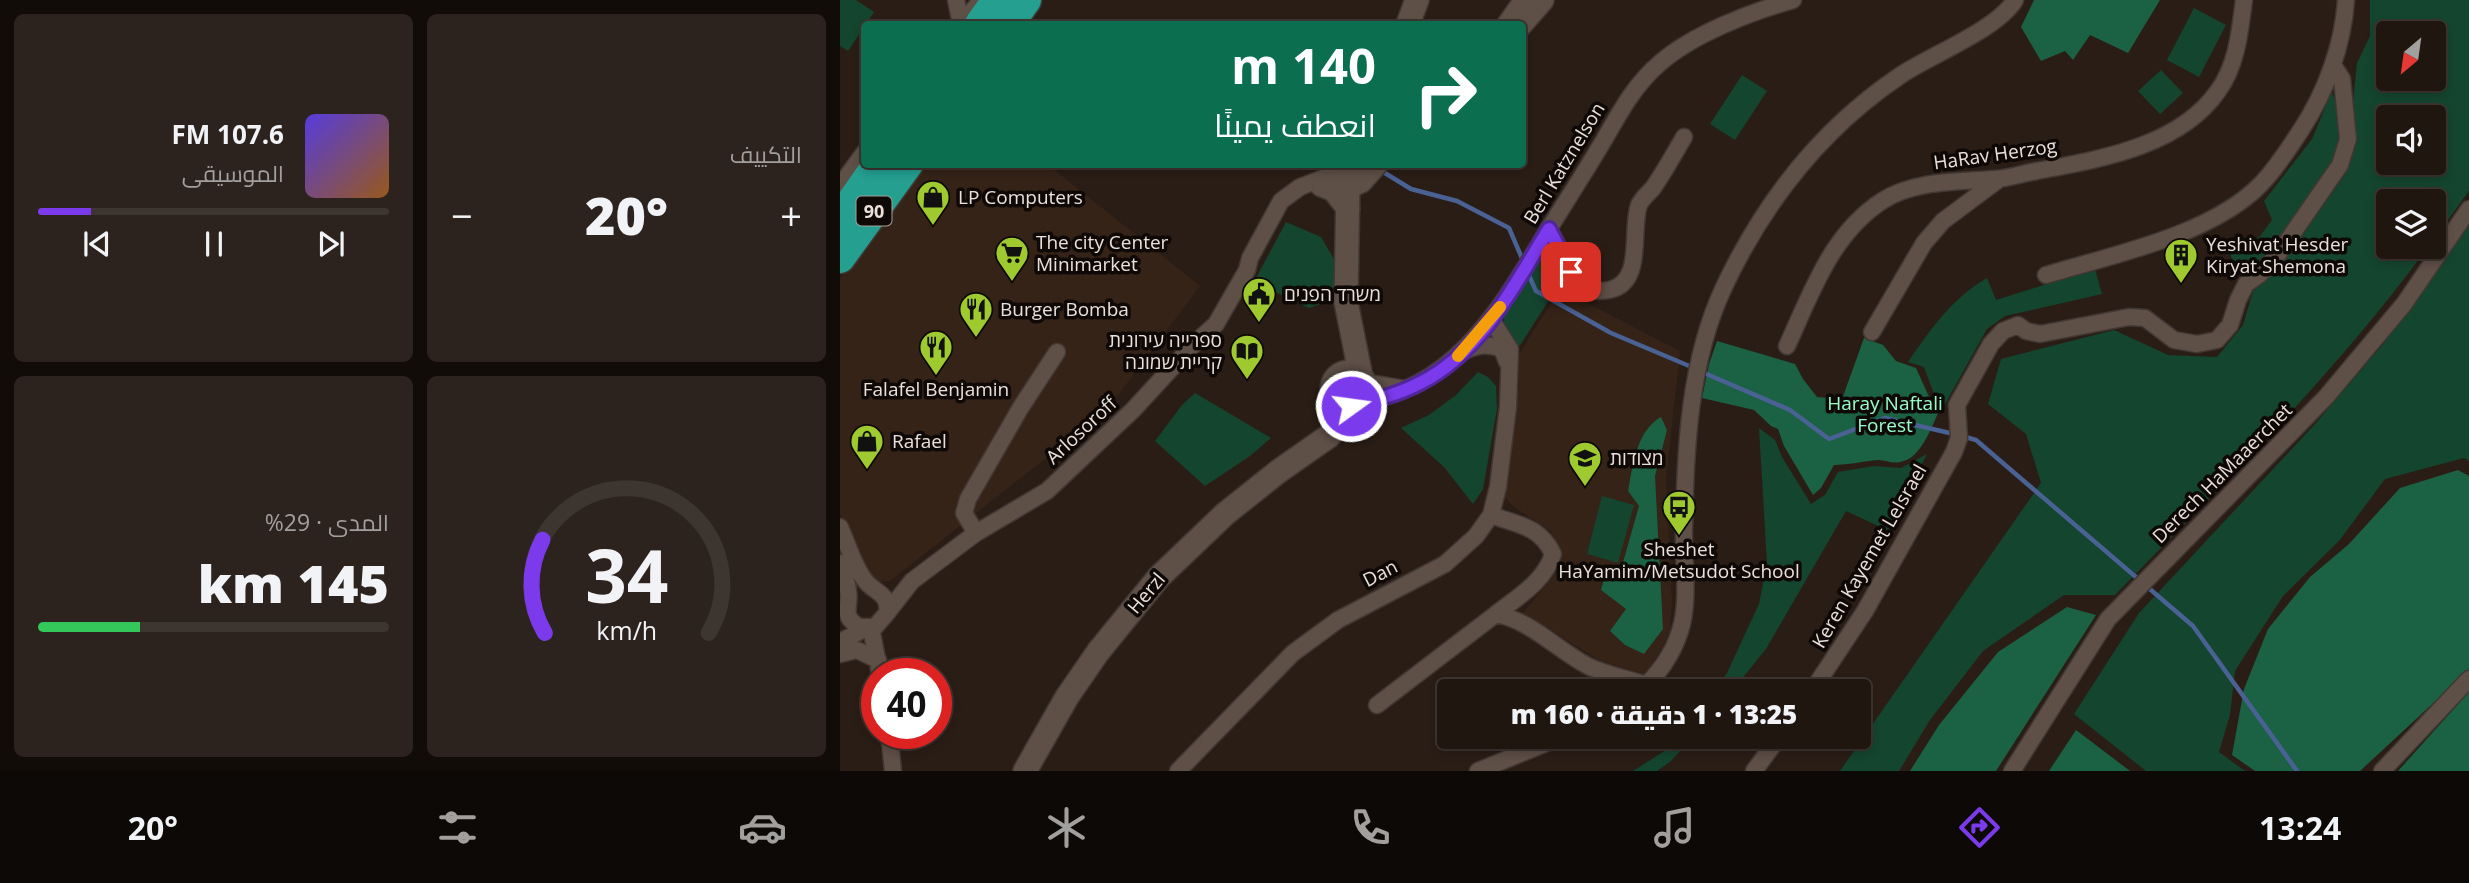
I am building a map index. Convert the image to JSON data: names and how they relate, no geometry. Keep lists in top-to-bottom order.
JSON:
{
  "streets": {
    "highway": ["90"],
    "street": [
      "HaRav Herzog",
      "Berl Katznelson",
      "Arlosoroff",
      "Derech HaMaaerchet",
      "Keren Kayemet LeIsrael",
      "Dan",
      "Herzl"
    ]
  },
  "crossings": [
    ["Berl Katznelson", "Herzl"],
    ["Arlosoroff", "Herzl"]
  ],
  "parks": ["Haray Naftali Forest"],
  "places": {
    "shop": ["LP Computers", "Rafael"],
    "supermarket": ["The city Center Minimarket"],
    "building": ["Yeshivat Hesder Kiryat Shemona"],
    "public building": ["משרד הפנים"],
    "restaurant": ["Burger Bomba", "Falafel Benjamin"],
    "library": ["ספרייה עירונית קריית שמונה"],
    "school or university": ["מצודות"],
    "bus stop": ["Sheshet HaYamim/Metsudot School"]
  },
  "north": "bottom left",
  "page": {
    "tile": [
      "التكييف",
      ["المدى · 29%", "145 km"]
    ],
    "turn": ["140 m", "انعطف يمينًا"],
    "song": ["107.6 FM", "الموسيقى"],
    "heat": ["−", "20°", "+"],
    "limit": "40",
    "trip": "13:25 · 1 دقيقة · 160 m",
    "tabs": ["13:24", "20°"],
    "gauge": ["34", "km/h"]
  }
}
